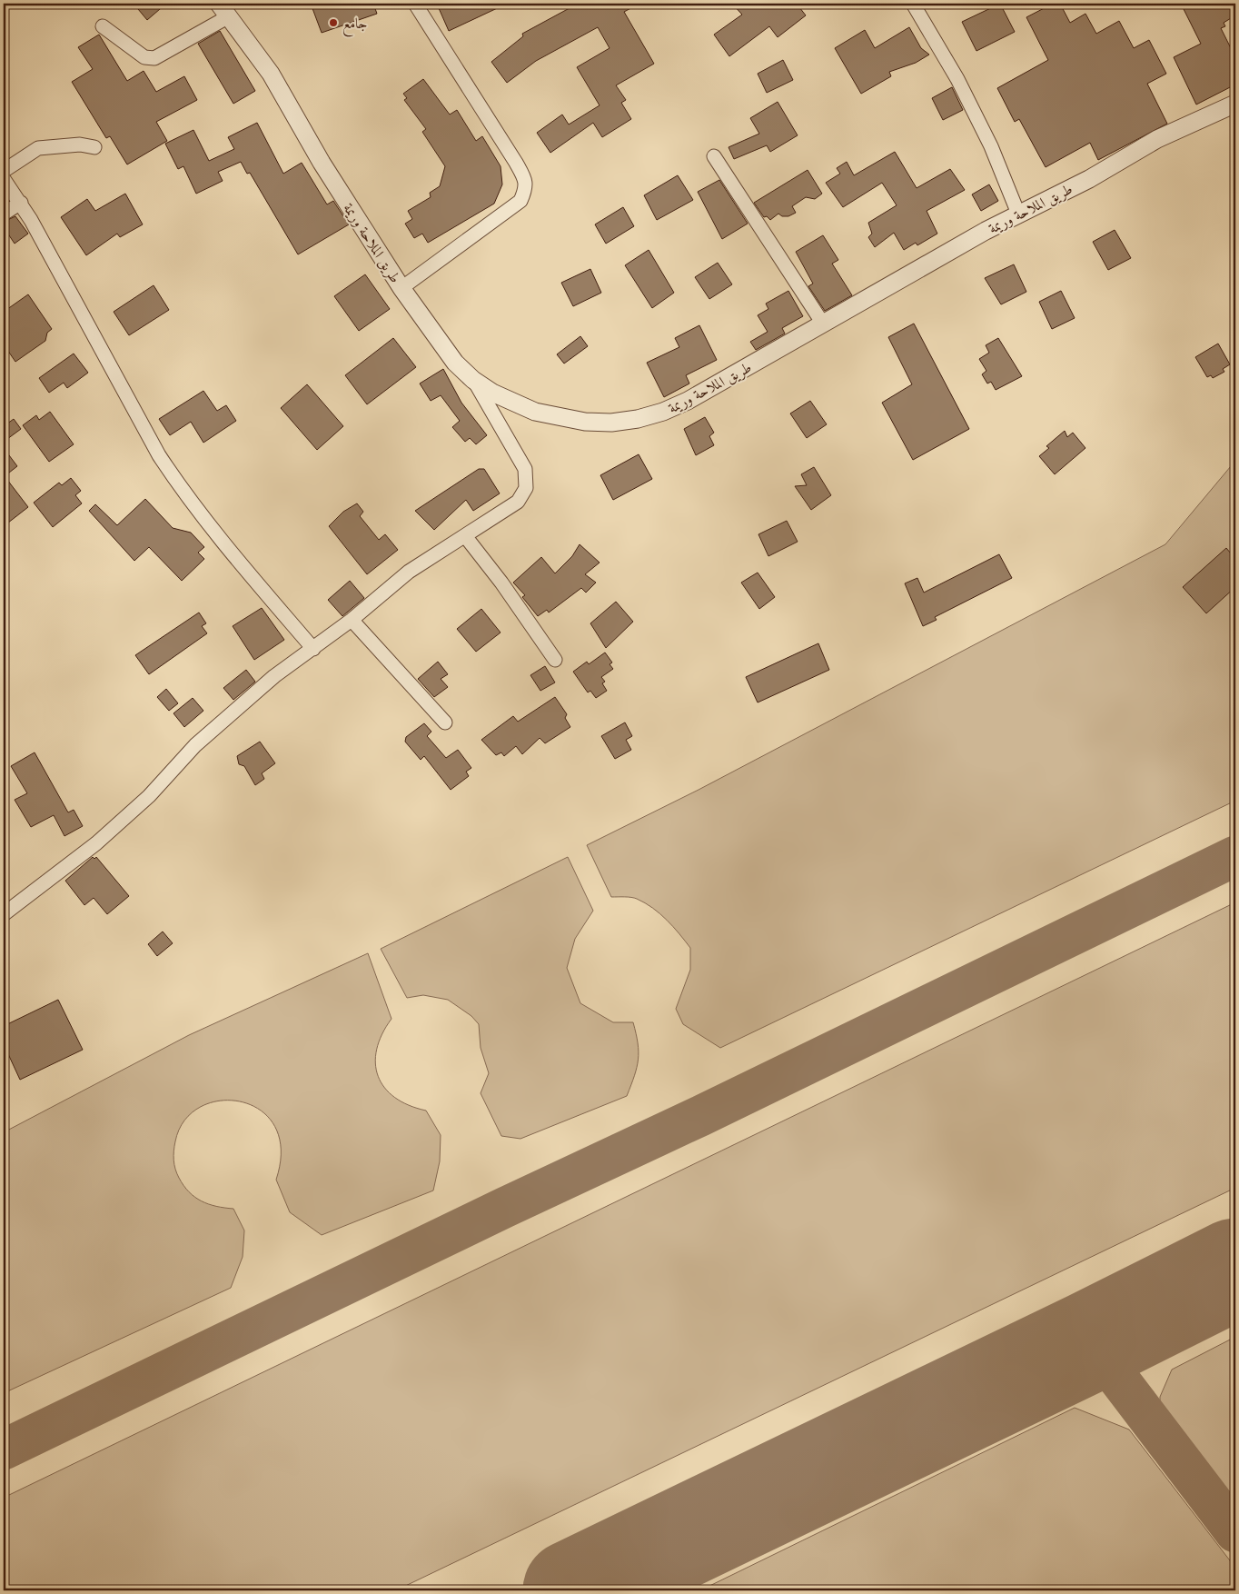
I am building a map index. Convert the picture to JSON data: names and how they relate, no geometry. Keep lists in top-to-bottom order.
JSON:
{
  "streets": {
    "street": ["طريق الملاحة وريمة"]
  },
  "places": ["جامع"]
}
